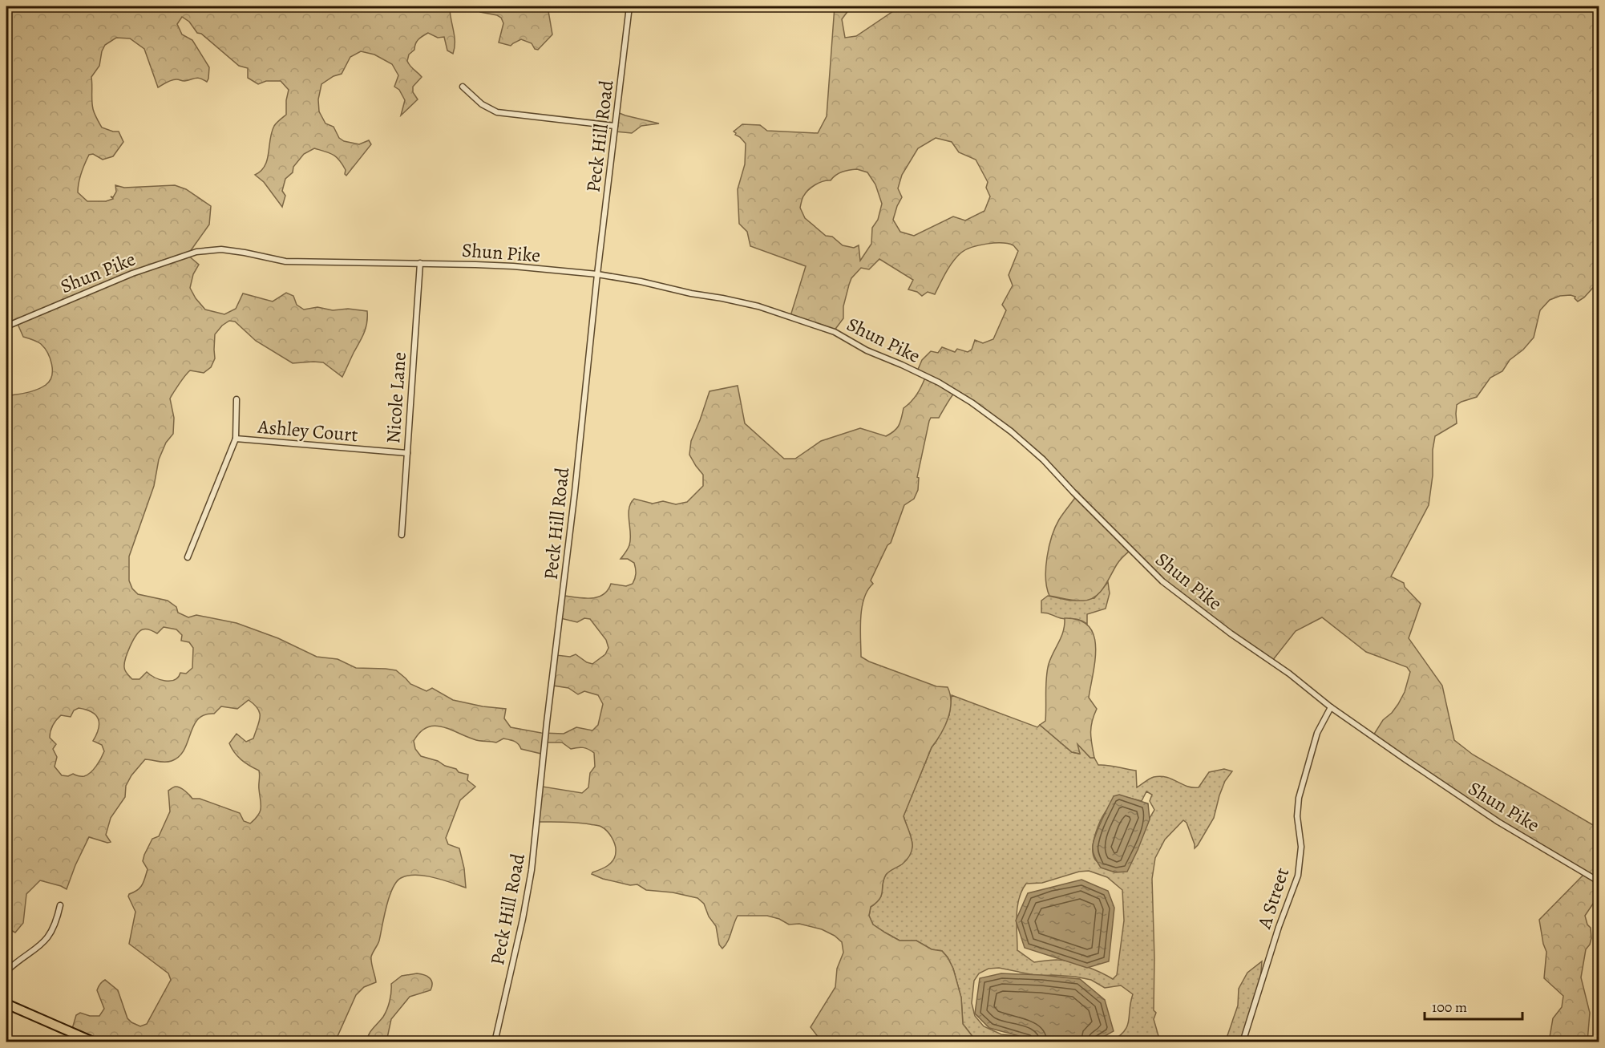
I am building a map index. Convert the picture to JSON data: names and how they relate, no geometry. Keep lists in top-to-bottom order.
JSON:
{
  "streets": {
    "street": [
      "Peck Hill Road",
      "Shun Pike",
      "Nicole Lane",
      "Ashley Court",
      "A Street"
    ]
  },
  "crossings": [
    ["Peck Hill Road", "Shun Pike"],
    ["Shun Pike", "Nicole Lane"],
    ["Shun Pike", "A Street"],
    ["Nicole Lane", "Ashley Court"]
  ],
  "scale_bar": "100 m"
}
